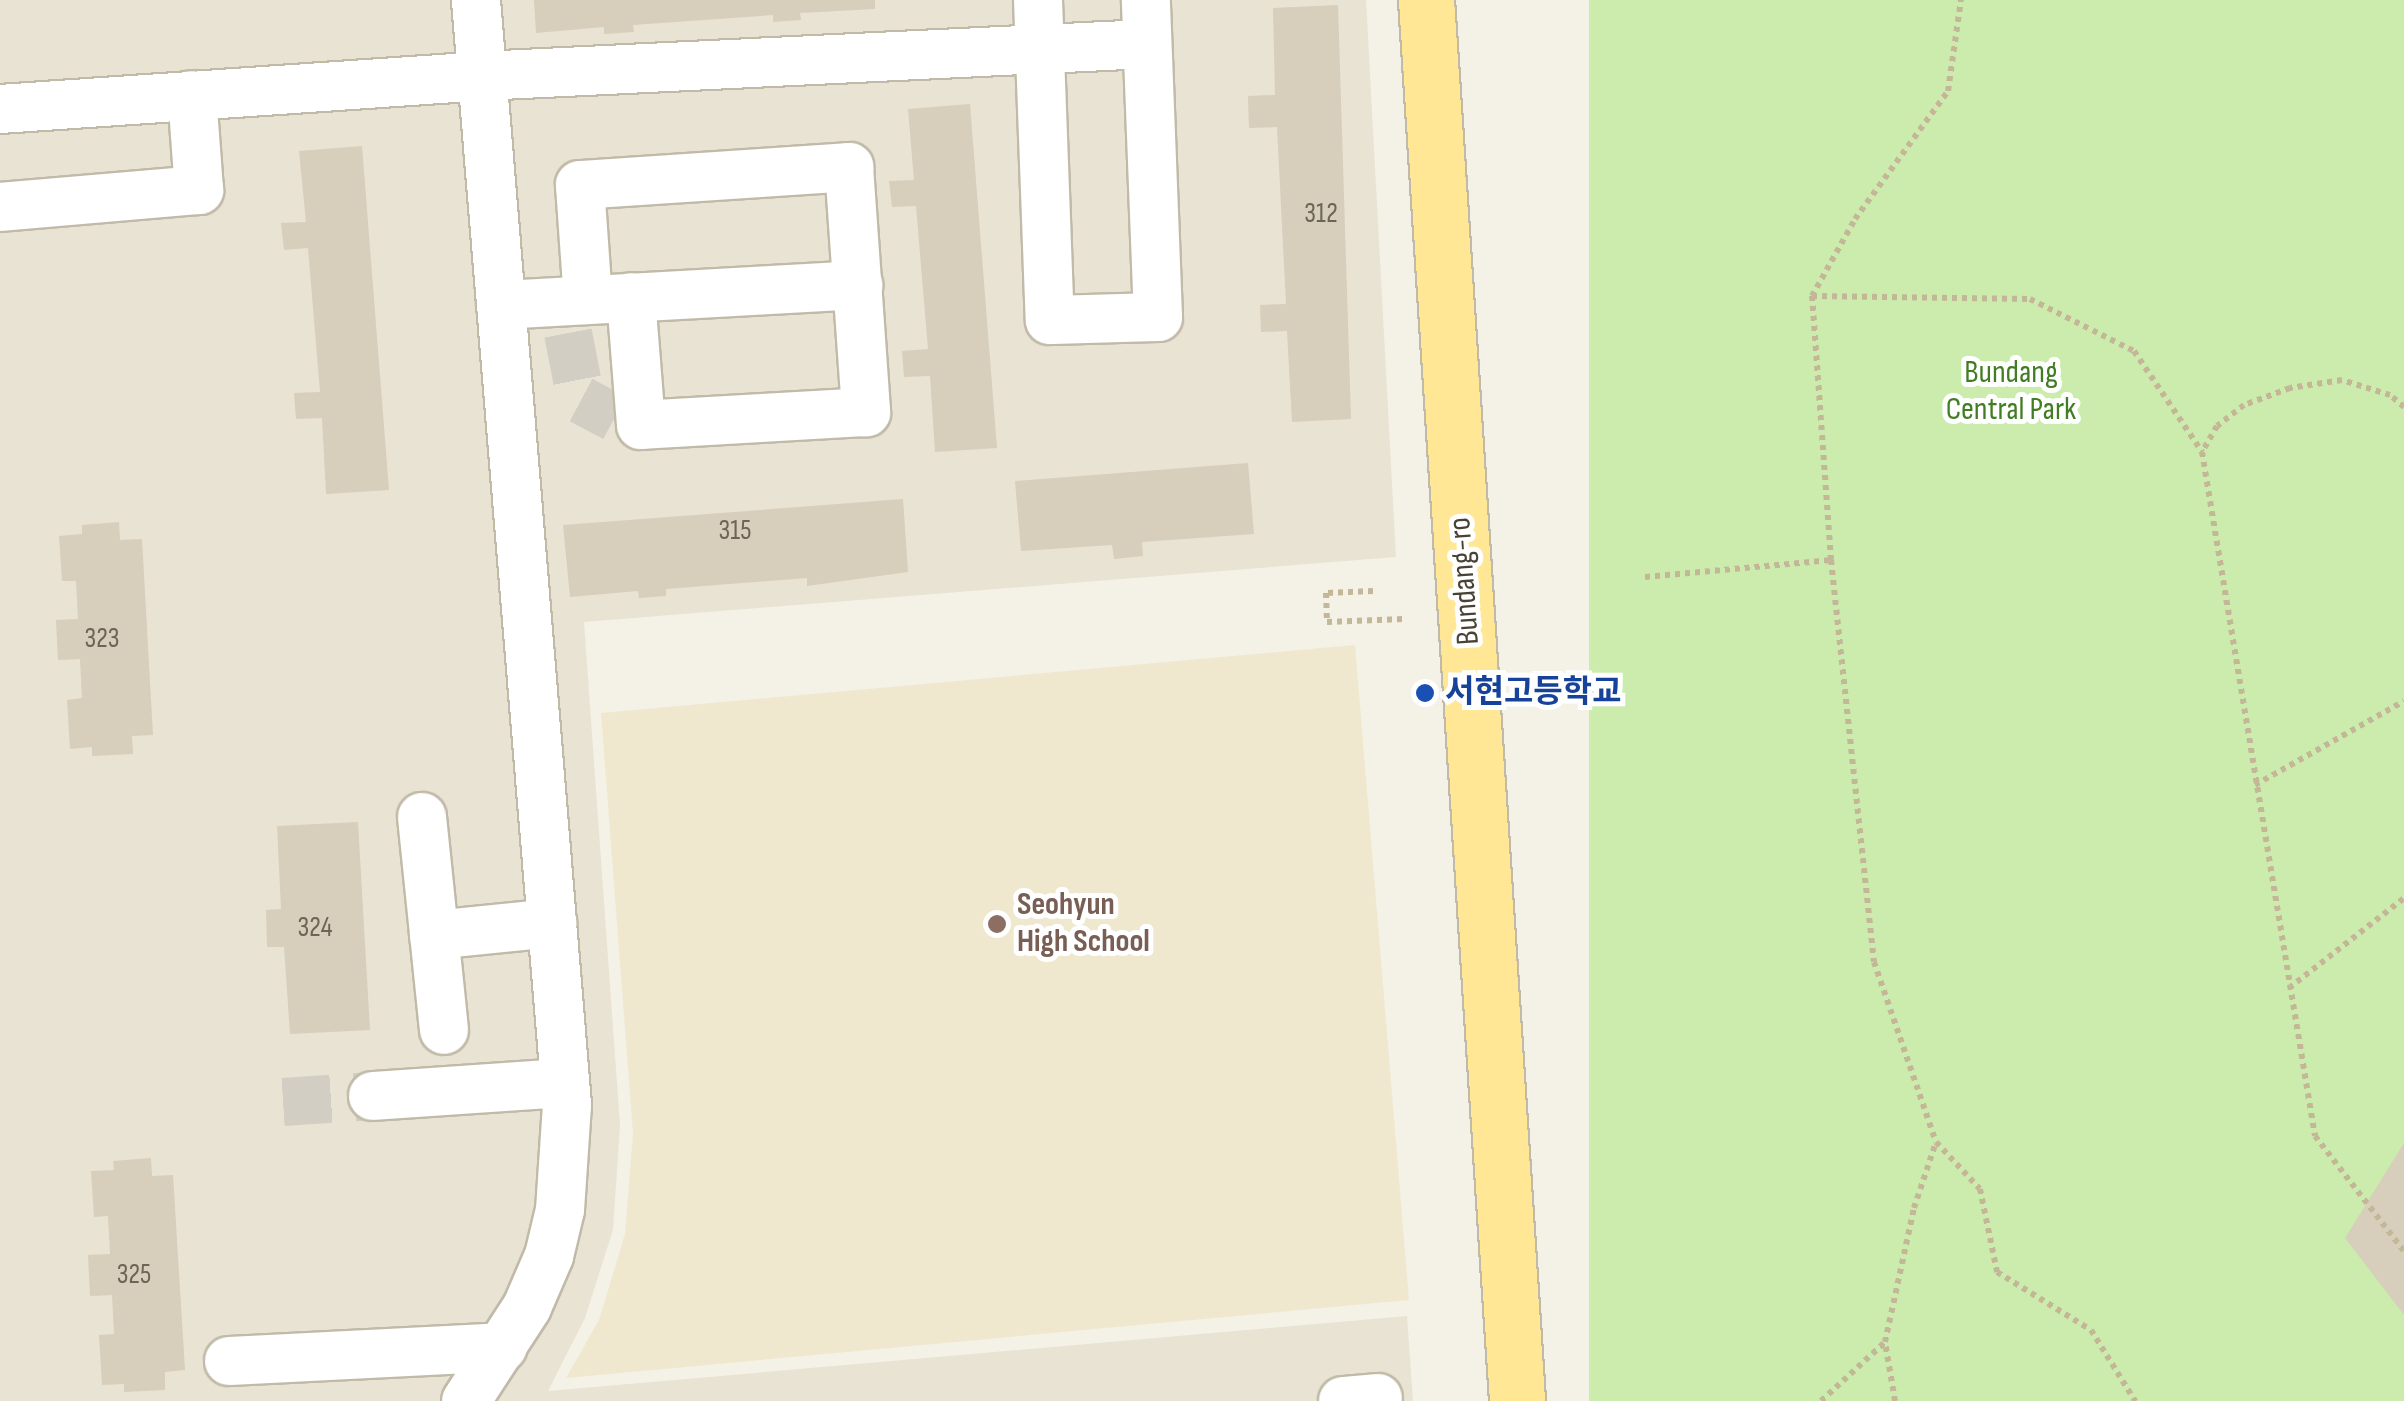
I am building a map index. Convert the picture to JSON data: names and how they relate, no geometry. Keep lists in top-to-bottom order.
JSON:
{
  "streets": {
    "main road": ["Bundang-ro"]
  },
  "parks": ["Bundang Central Park"],
  "places": ["서현고등학교", "Seohyun High School"],
  "house_numbers": [
    "312",
    "315",
    "323",
    "324",
    "325"
  ]
}
